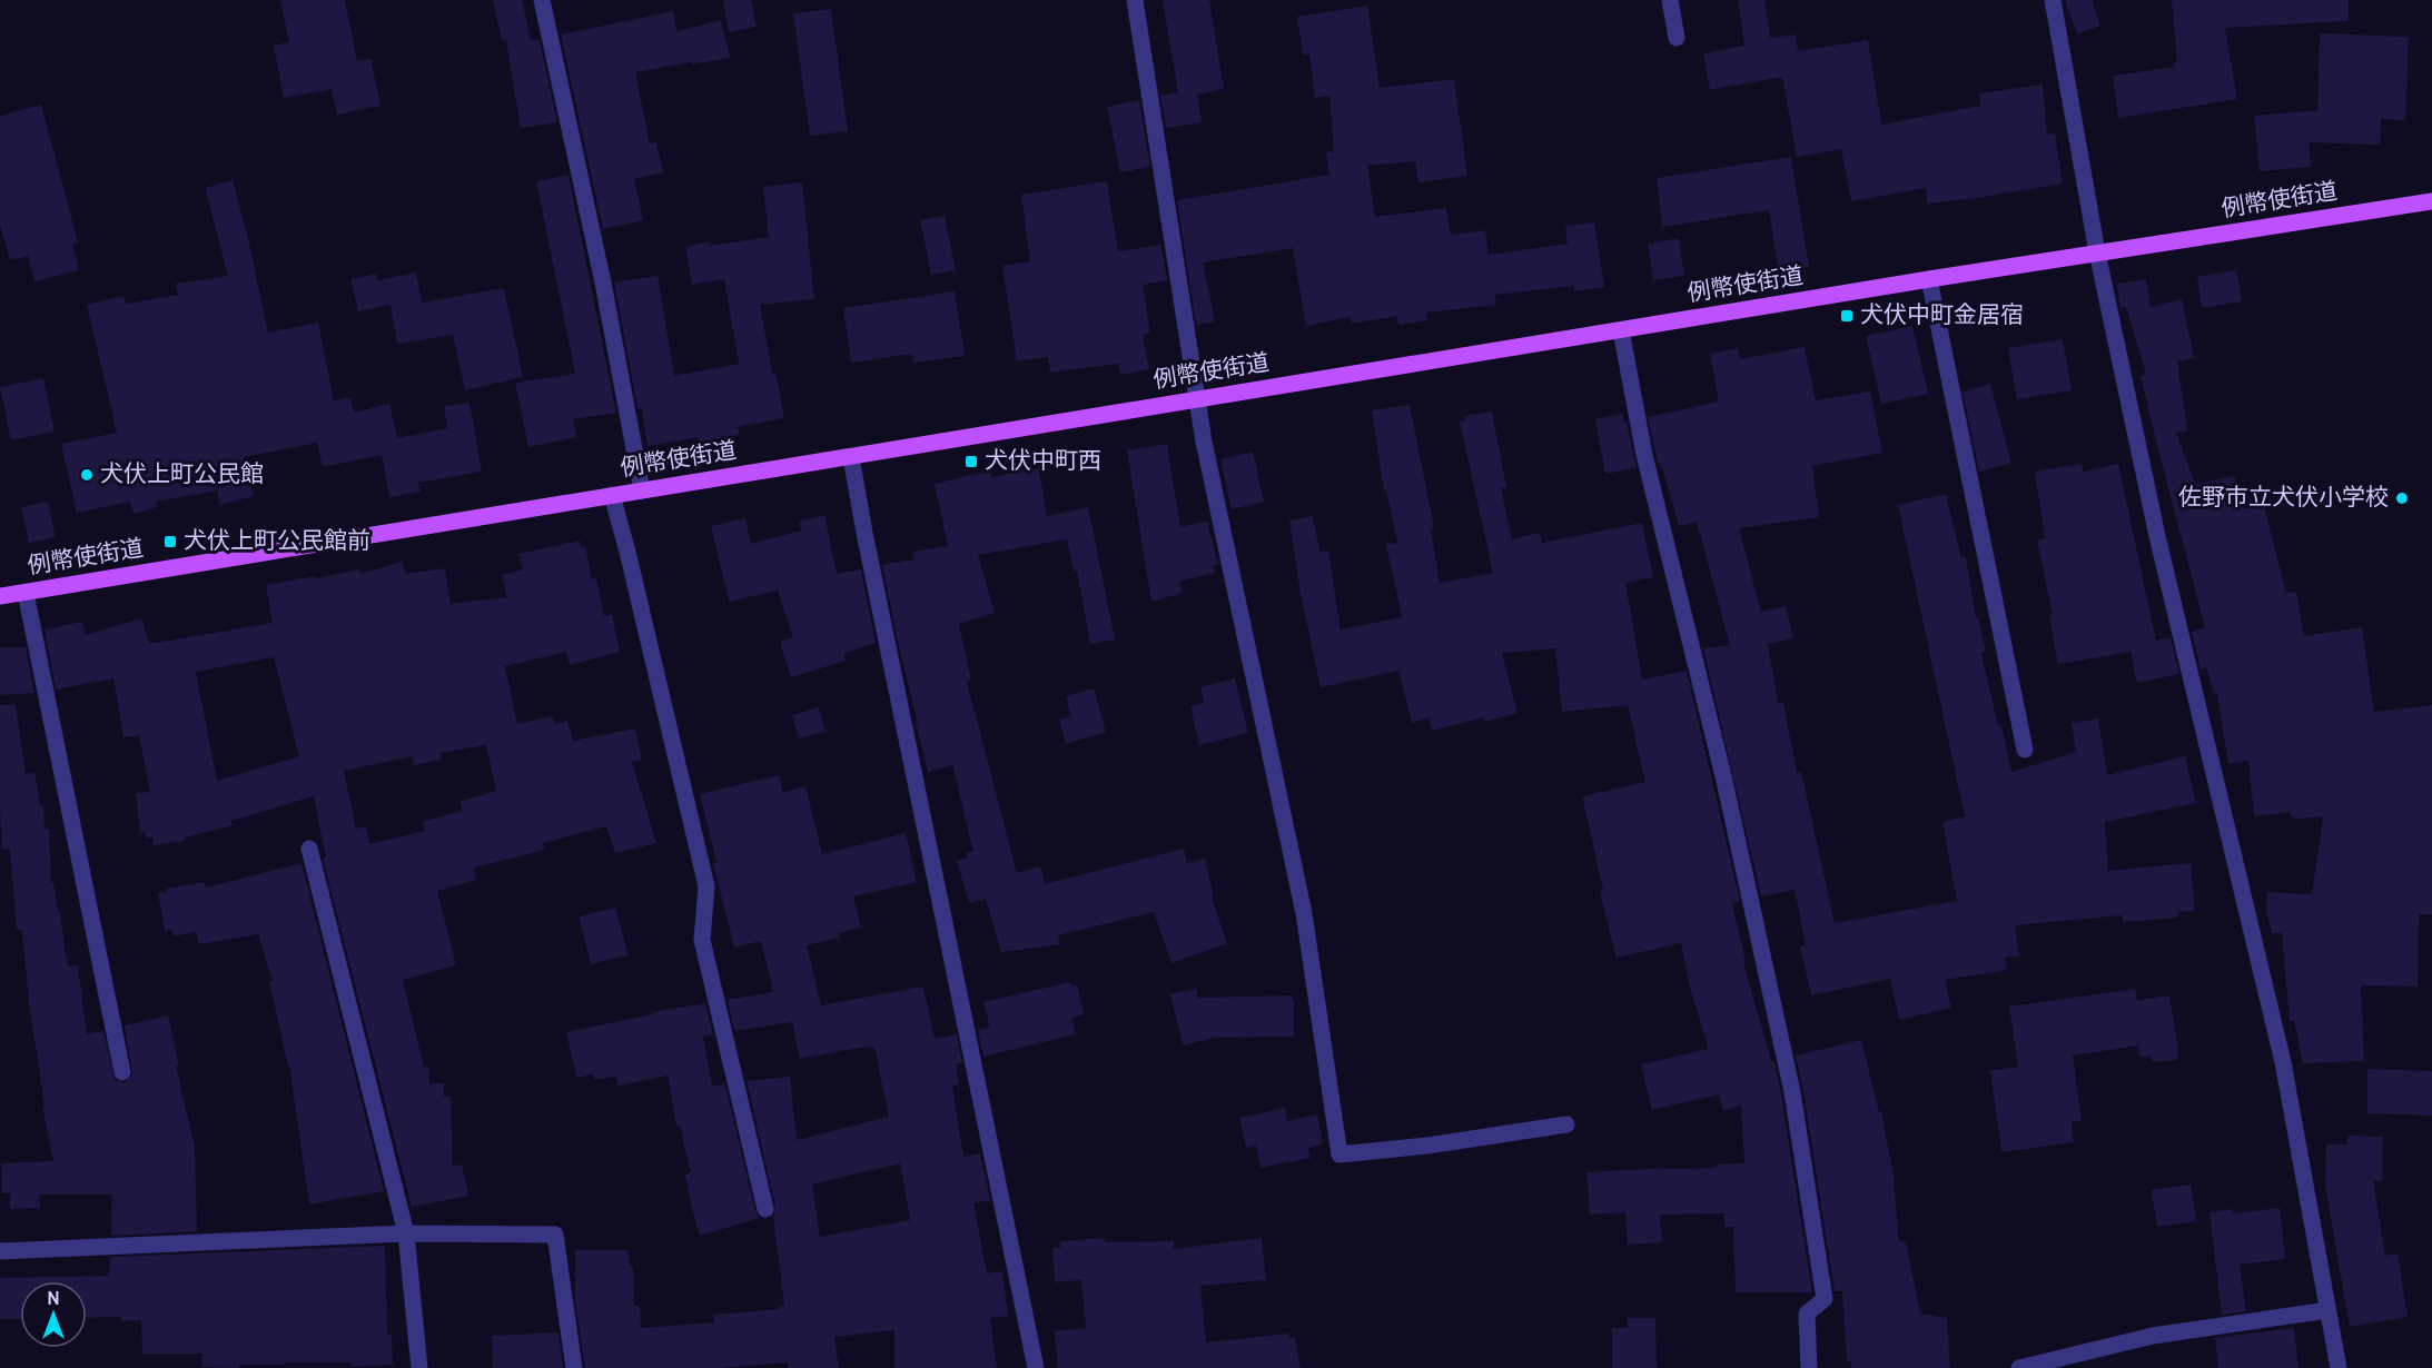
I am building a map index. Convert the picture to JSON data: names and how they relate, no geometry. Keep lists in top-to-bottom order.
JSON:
{
  "streets": {
    "main road": ["例幣使街道"]
  },
  "places": {
    "transit": ["犬伏中町金居宿", "犬伏中町西", "犬伏上町公民館前"],
    "other": ["犬伏上町公民館", "佐野市立犬伏小学校"]
  },
  "north": "top"
}
